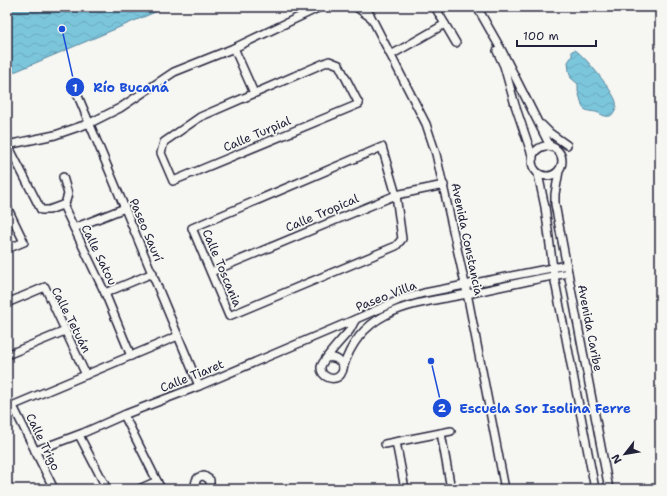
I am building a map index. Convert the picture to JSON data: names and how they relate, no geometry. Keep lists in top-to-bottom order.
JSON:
{
  "streets": {
    "street": [
      "Calle Turpial",
      "Calle Tropical",
      "Paseo Saurí",
      "Avenida Constancia",
      "Calle Satou",
      "Calle Toscania",
      "Paseo Villa",
      "Calle Tetuán",
      "Avenida Caribe",
      "Calle Tiaret",
      "Calle Trigo"
    ]
  },
  "crossings": [
    ["Calle Tropical", "Avenida Constancia"],
    ["Calle Tropical", "Calle Toscania"],
    ["Paseo Saurí", "Calle Tiaret"],
    ["Avenida Constancia", "Paseo Villa"],
    ["Paseo Villa", "Avenida Caribe"],
    ["Paseo Villa", "Calle Tiaret"],
    ["Calle Tiaret", "Calle Trigo"]
  ],
  "places": ["Río Bucaná", "Escuela Sor Isolina Ferre"],
  "scale_bar": "100 m",
  "north": "bottom left"
}
